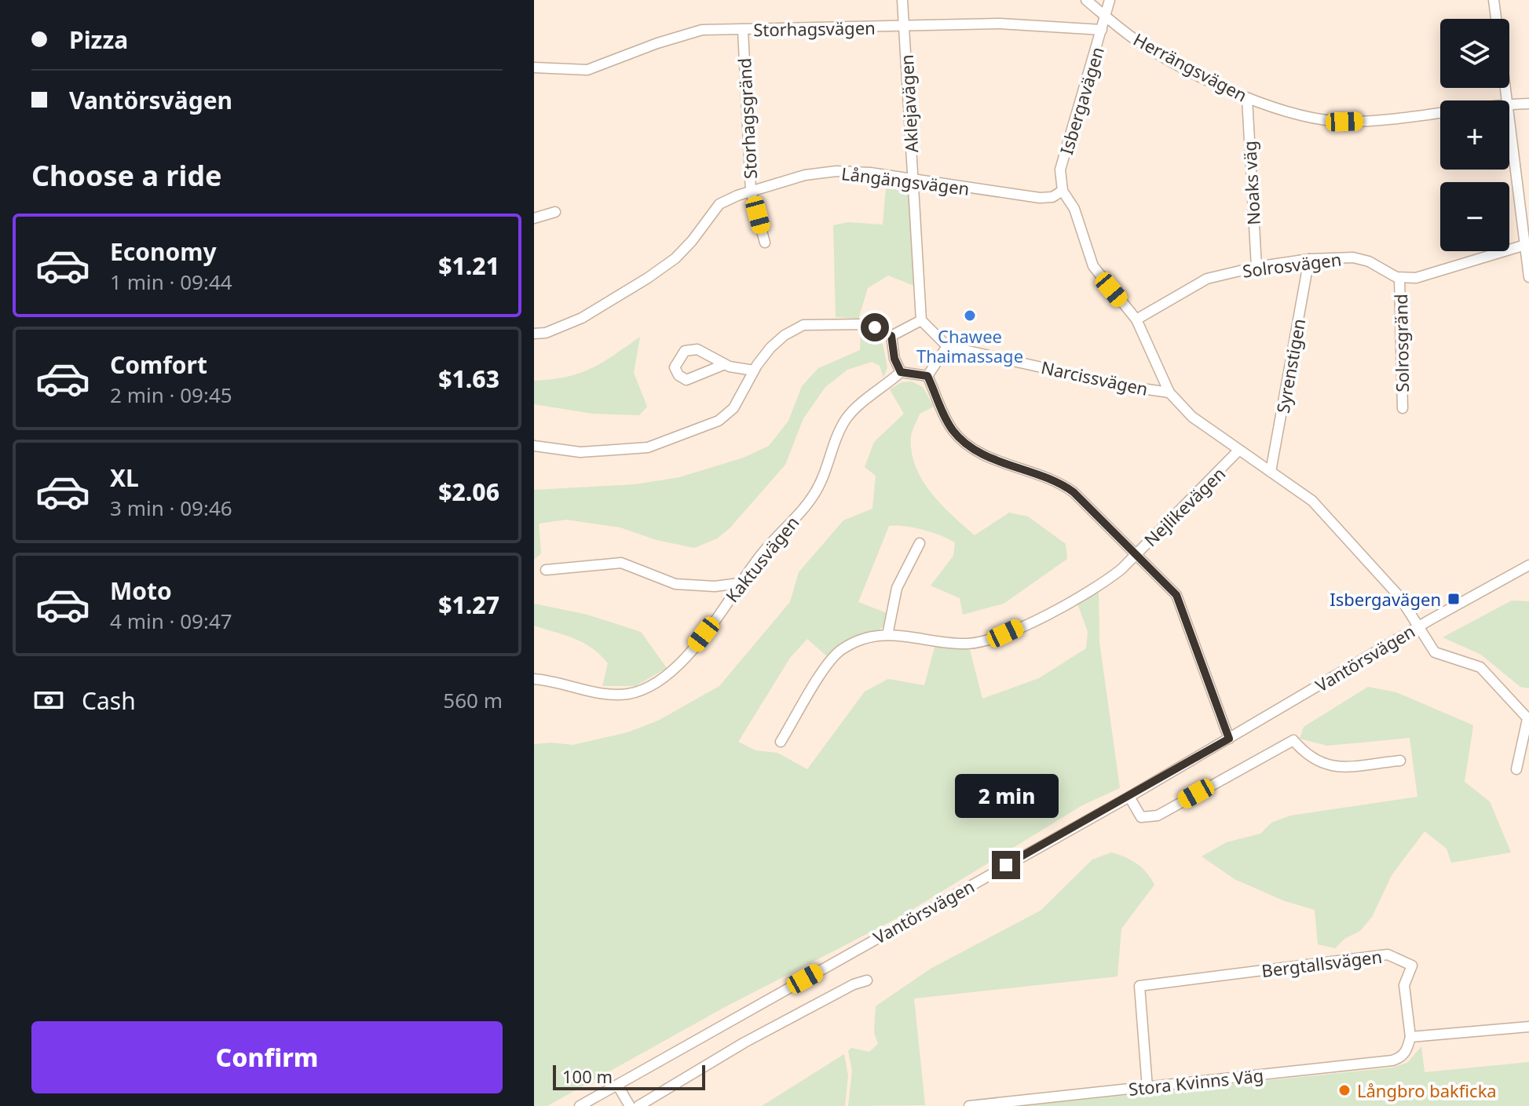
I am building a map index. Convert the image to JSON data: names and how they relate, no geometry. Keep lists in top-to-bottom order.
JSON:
{
  "streets": {
    "street": [
      "Storhagsvägen",
      "Herrängsvägen",
      "Isbergavägen",
      "Aklejavägen",
      "Storhagsgränd",
      "Långängsvägen",
      "Noaks väg",
      "Solrosvägen",
      "Solrosgränd",
      "Syrenstigen",
      "Narcissvägen",
      "Nejlikevägen",
      "Kaktusvägen",
      "Vantörsvägen",
      "Bergtallsvägen",
      "Stora Kvinns Väg"
    ]
  },
  "crossings": [
    ["Storhagsvägen", "Isbergavägen"],
    ["Storhagsvägen", "Aklejavägen"],
    ["Storhagsvägen", "Storhagsgränd"],
    ["Herrängsvägen", "Isbergavägen"],
    ["Herrängsvägen", "Noaks väg"],
    ["Isbergavägen", "Långängsvägen"],
    ["Isbergavägen", "Solrosvägen"],
    ["Isbergavägen", "Syrenstigen"],
    ["Isbergavägen", "Narcissvägen"],
    ["Isbergavägen", "Nejlikevägen"],
    ["Isbergavägen", "Vantörsvägen"],
    ["Aklejavägen", "Långängsvägen"],
    ["Aklejavägen", "Narcissvägen"],
    ["Aklejavägen", "Kaktusvägen"],
    ["Storhagsgränd", "Långängsvägen"],
    ["Noaks väg", "Solrosvägen"],
    ["Solrosvägen", "Solrosgränd"],
    ["Solrosvägen", "Syrenstigen"],
    ["Narcissvägen", "Kaktusvägen"],
    ["Bergtallsvägen", "Stora Kvinns Väg"]
  ],
  "places": {
    "other": ["Chawee Thaimassage", "Långbro bakficka"],
    "transit": ["Isbergavägen"]
  },
  "scale_bar": "100 m",
  "page": {
    "banner": ["Pizza", "Vantörsvägen"],
    "map_buttons": ["+", "−"],
    "heading": "Choose a ride",
    "list": [
      {
        "name": "Economy",
        "note": "1 min · 09:44",
        "value": "$1.21"
      },
      {
        "name": "Comfort",
        "note": "2 min · 09:45",
        "value": "$1.63"
      },
      {
        "name": "XL",
        "note": "3 min · 09:46",
        "value": "$2.06"
      },
      {
        "name": "Moto",
        "note": "4 min · 09:47",
        "value": "$1.27"
      }
    ],
    "pay": ["Cash", "560 m"],
    "bubble": "2 min",
    "buttons": "Confirm",
    "scale": "100 m"
  }
}
